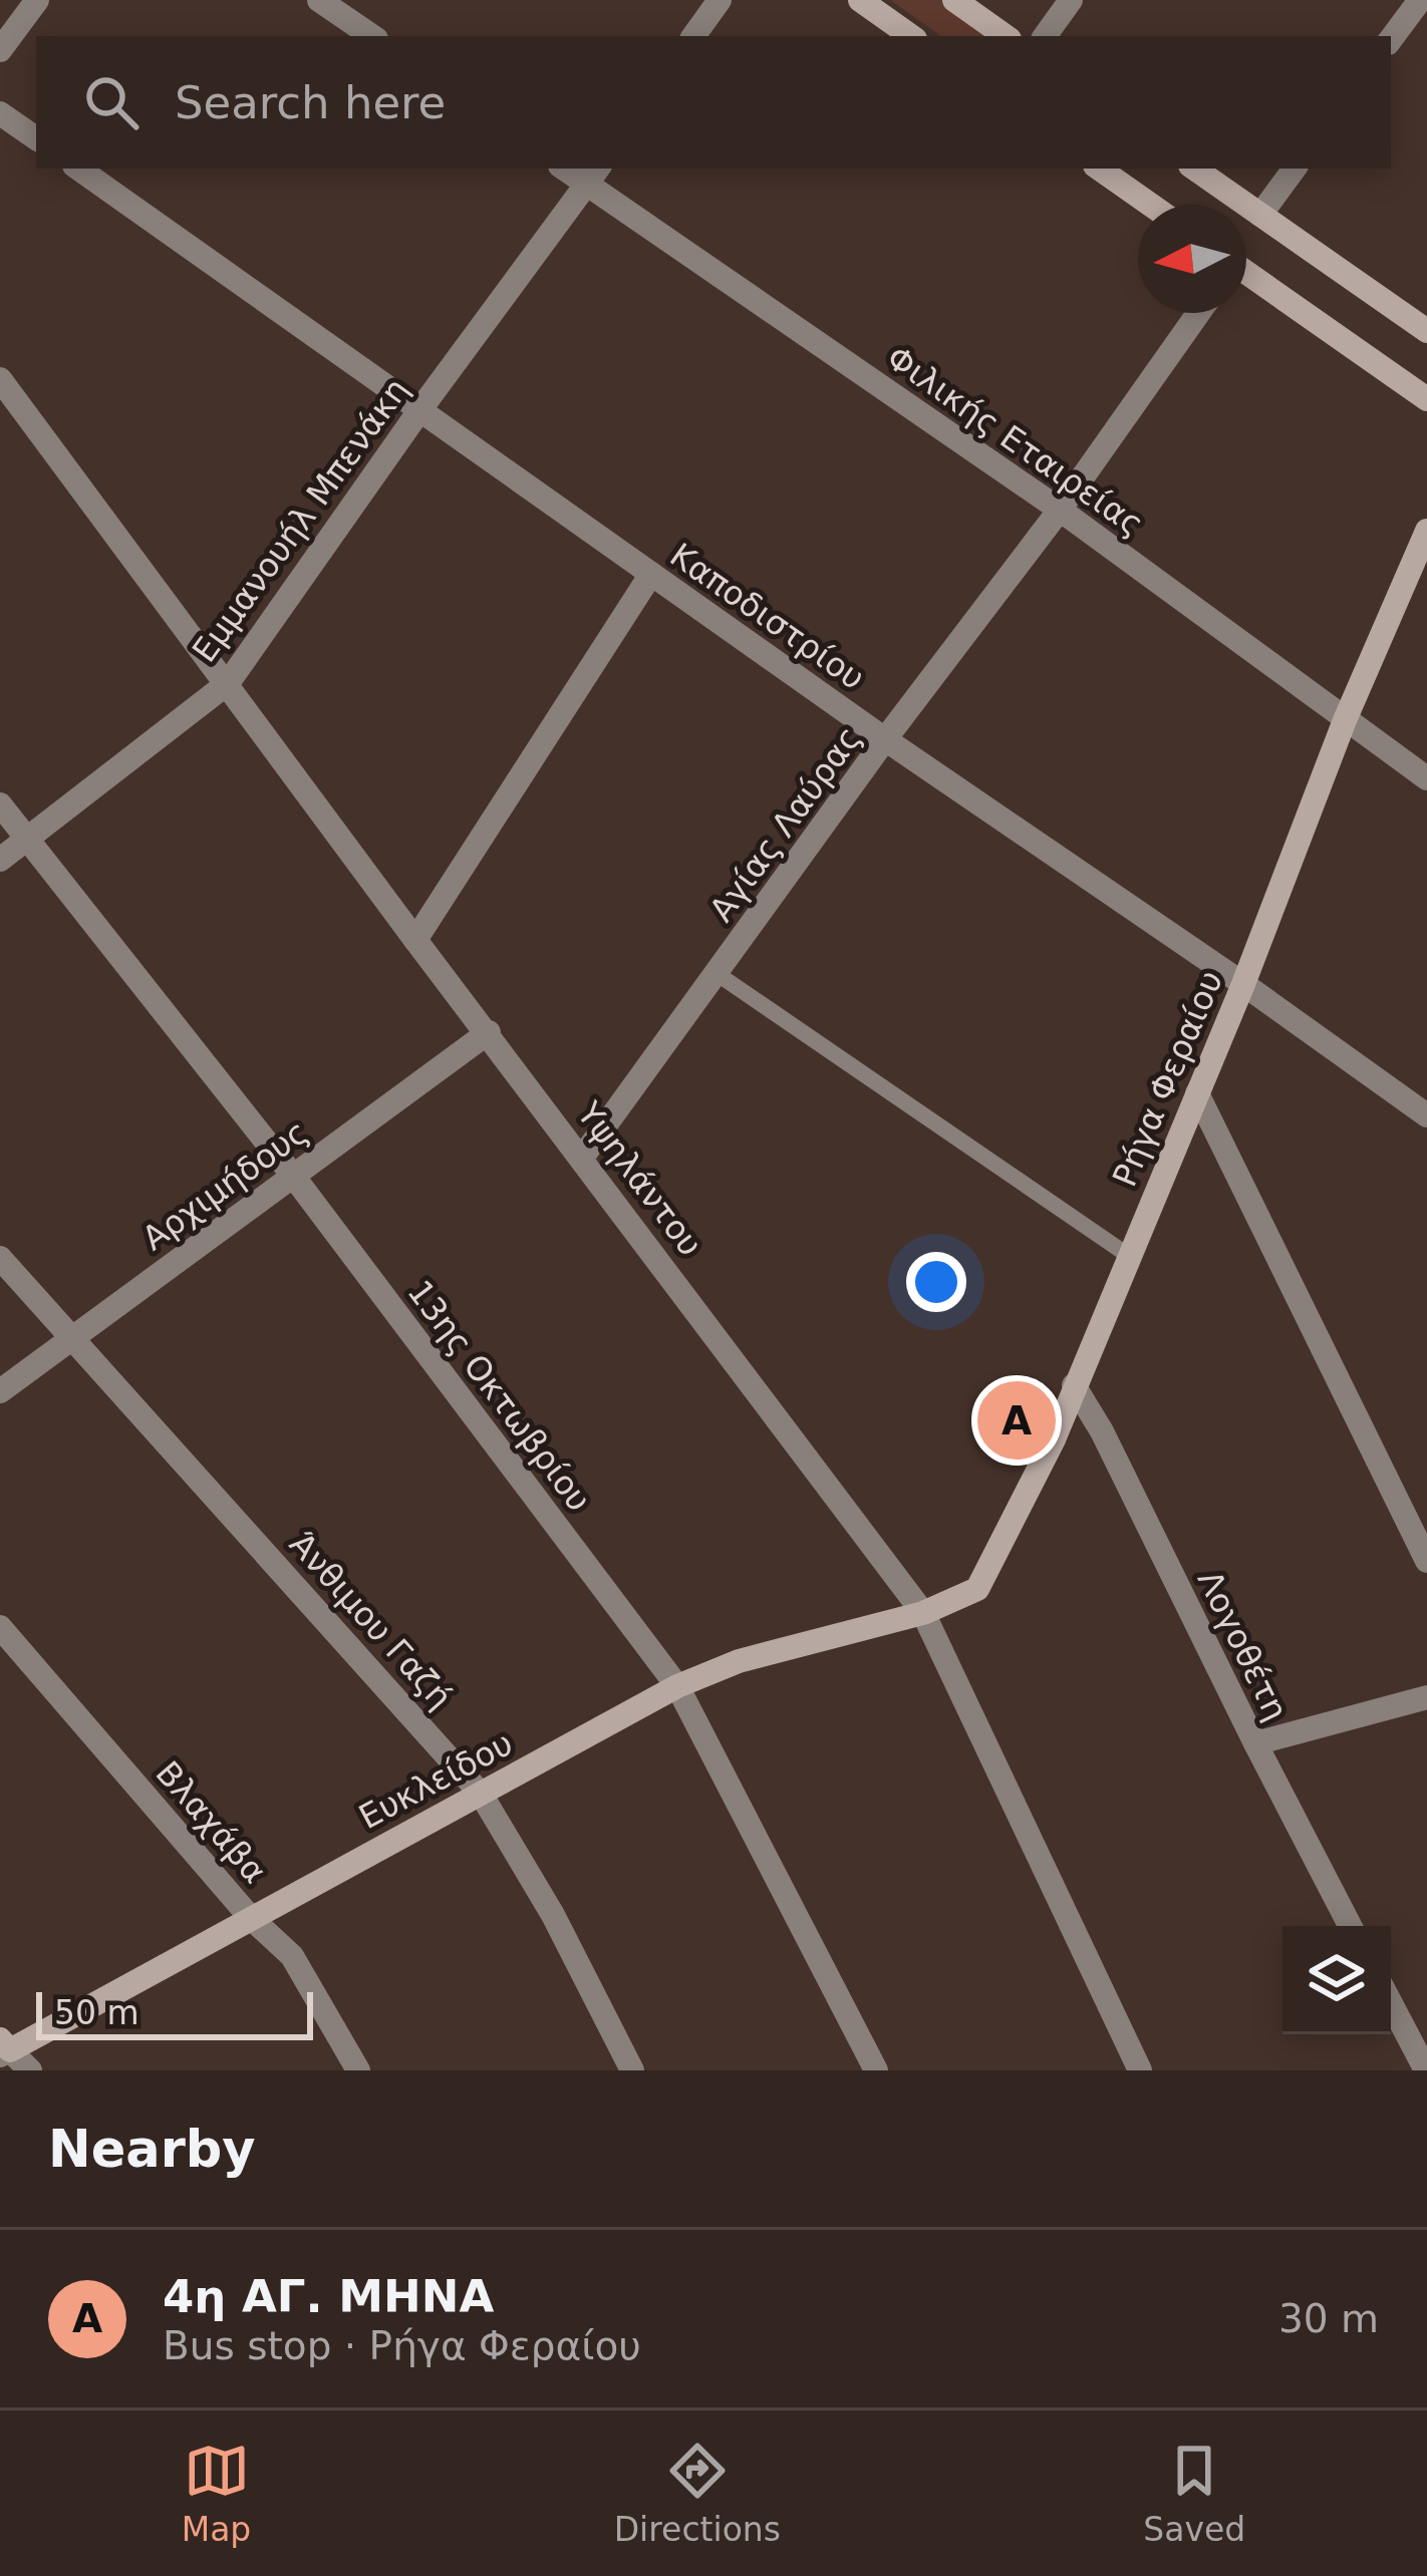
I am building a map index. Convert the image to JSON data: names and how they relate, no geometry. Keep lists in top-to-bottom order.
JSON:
{
  "streets": {
    "street": [
      "Φιλικής Εταιρείας",
      "Εμμανουήλ Μπενάκη",
      "Καποδιστρίου",
      "Αγίας Λαύρας",
      "Ρήγα Φεραίου",
      "Υψηλάντου",
      "Αρχιμήδους",
      "13ης Οκτωβρίου",
      "Άνθιμου Γαζή",
      "Λογοθέτη",
      "Ευκλείδου",
      "Βλαχάβα"
    ]
  },
  "crossings": [
    ["Φιλικής Εταιρείας", "Εμμανουήλ Μπενάκη"],
    ["Φιλικής Εταιρείας", "Αγίας Λαύρας"],
    ["Φιλικής Εταιρείας", "Ρήγα Φεραίου"],
    ["Εμμανουήλ Μπενάκη", "Καποδιστρίου"],
    ["Εμμανουήλ Μπενάκη", "Υψηλάντου"],
    ["Εμμανουήλ Μπενάκη", "13ης Οκτωβρίου"],
    ["Καποδιστρίου", "Αγίας Λαύρας"],
    ["Καποδιστρίου", "Ρήγα Φεραίου"],
    ["Αγίας Λαύρας", "Υψηλάντου"],
    ["Ρήγα Φεραίου", "Υψηλάντου"],
    ["Ρήγα Φεραίου", "Λογοθέτη"],
    ["Ρήγα Φεραίου", "Ευκλείδου"],
    ["Υψηλάντου", "Αρχιμήδους"],
    ["Υψηλάντου", "Ευκλείδου"],
    ["Αρχιμήδους", "13ης Οκτωβρίου"],
    ["Αρχιμήδους", "Άνθιμου Γαζή"],
    ["13ης Οκτωβρίου", "Ευκλείδου"],
    ["Άνθιμου Γαζή", "Ευκλείδου"],
    ["Ευκλείδου", "Βλαχάβα"]
  ],
  "scale_bar": "50 m",
  "north": "left",
  "page": {
    "search": "Search here",
    "pins": "A",
    "scale": "50 m",
    "heading": "Nearby",
    "list": [
      {
        "mark": "A",
        "name": "4η ΑΓ. ΜΗΝΑ",
        "note": "Bus stop · Ρήγα Φεραίου",
        "value": "30 m"
      }
    ],
    "nav": ["Map", "Directions", "Saved"]
  }
}
